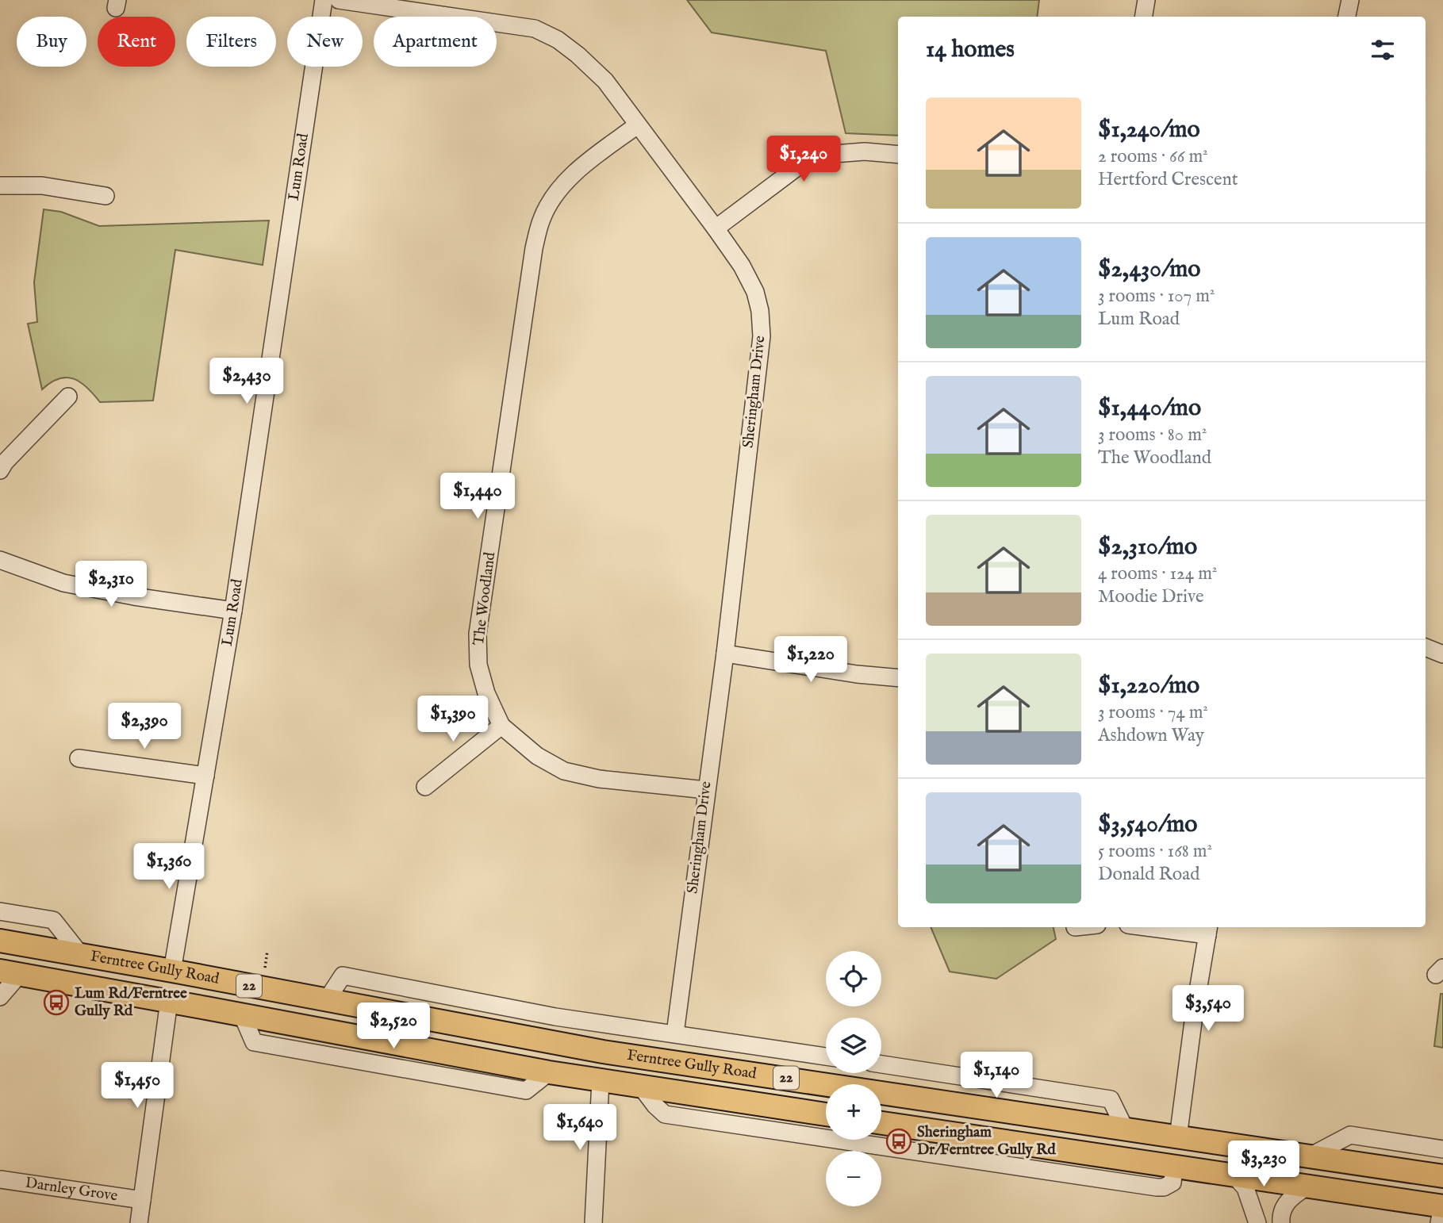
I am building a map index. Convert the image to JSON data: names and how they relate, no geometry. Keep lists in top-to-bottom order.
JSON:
{
  "streets": {
    "main road": ["Lum Road", "Ferntree Gully Road", "22"],
    "street": ["Sheringham Drive", "The Woodland", "Darnley Grove"]
  },
  "crossings": [
    ["Lum Road", "Ferntree Gully Road"],
    ["Lum Road", "Darnley Grove"],
    ["Sheringham Drive", "The Woodland"],
    ["Sheringham Drive", "Ferntree Gully Road"]
  ],
  "places": {
    "bus stop": ["Lum Rd/Ferntree Gully Rd", "Sheringham Dr/Ferntree Gully Rd"]
  },
  "page": {
    "chip": [
      "Buy",
      "Rent",
      "Filters",
      "New",
      "Apartment"
    ],
    "heading": "14 homes",
    "list": [
      {
        "name": "$1,240/mo",
        "note": "2 rooms · 66 m² · Hertford Crescent"
      },
      {
        "name": "$2,430/mo",
        "note": "3 rooms · 107 m² · Lum Road"
      },
      {
        "name": "$1,440/mo",
        "note": "3 rooms · 80 m² · The Woodland"
      },
      {
        "name": "$2,310/mo",
        "note": "4 rooms · 124 m² · Moodie Drive"
      },
      {
        "name": "$1,220/mo",
        "note": "3 rooms · 74 m² · Ashdown Way"
      },
      {
        "name": "$3,540/mo",
        "note": "5 rooms · 168 m² · Donald Road"
      }
    ],
    "price": [
      "$1,240",
      "$2,430",
      "$1,440",
      "$2,310",
      "$1,220",
      "$1,390",
      "$2,390",
      "$1,360",
      "$3,540",
      "$2,520",
      "$1,140",
      "$1,450",
      "$1,640",
      "$3,230"
    ],
    "map_buttons": ["+", "−"]
  }
}
